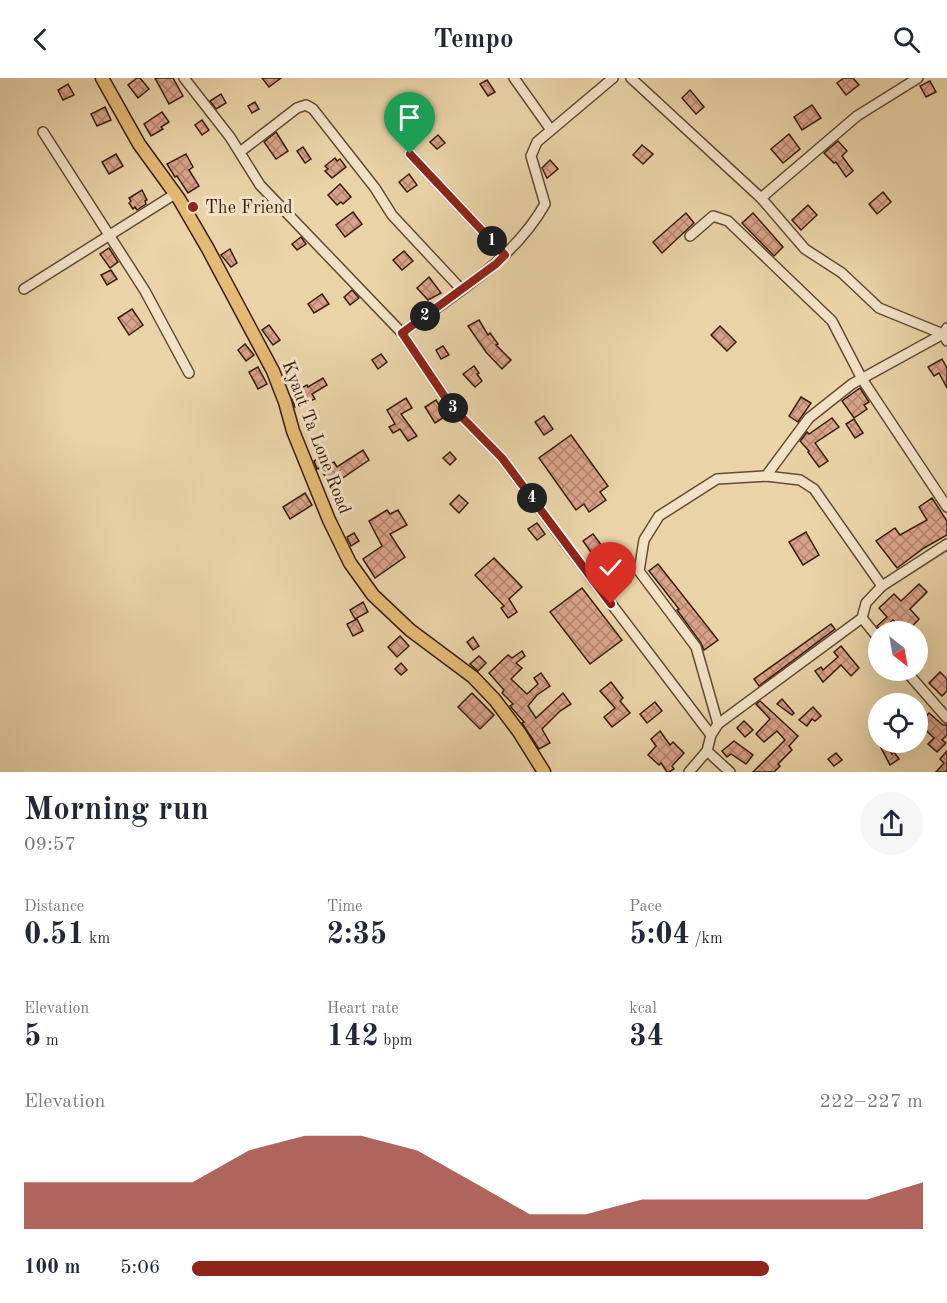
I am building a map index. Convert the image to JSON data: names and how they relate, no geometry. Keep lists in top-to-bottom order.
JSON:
{
  "streets": {
    "main road": ["Kyaut Ta Lone Road"]
  },
  "places": ["The Friend"],
  "north": "bottom right",
  "page": {
    "header": "Tempo",
    "pins": [
      "1",
      "2",
      "3",
      "4"
    ],
    "heading": ["Morning run", "09:57"],
    "stats": [
      ["Distance", "0.51 km"],
      ["Time", "2:35"],
      ["Pace", "5:04 /km"],
      ["Elevation", "5 m"],
      ["Heart rate", "142 bpm"],
      ["kcal", "34"]
    ],
    "chart": ["Elevation", "222–227 m"],
    "list": [
      {
        "name": "100 m",
        "note": "5:06"
      }
    ]
  }
}
